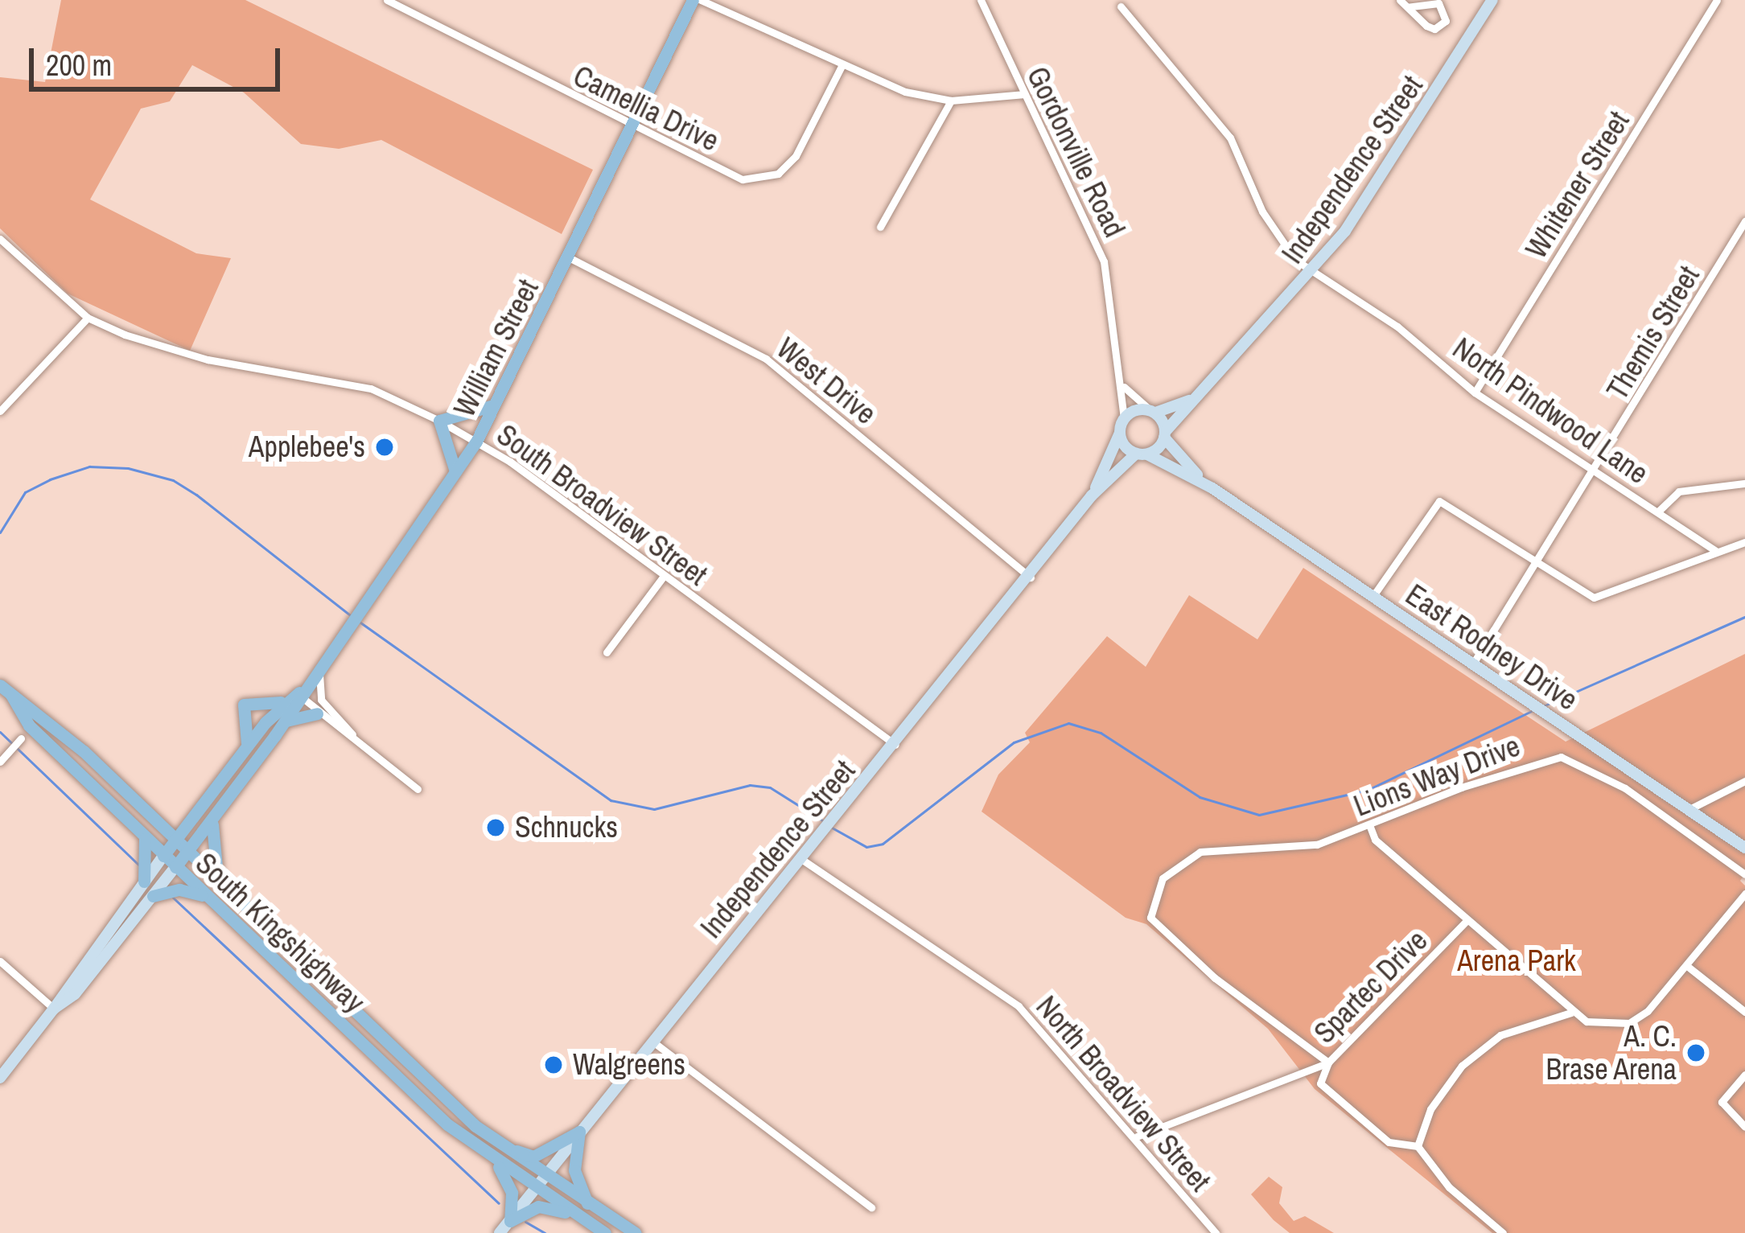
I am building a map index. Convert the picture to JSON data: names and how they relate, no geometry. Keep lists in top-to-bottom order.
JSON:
{
  "streets": {
    "main road": ["William Street", "South Kingshighway"],
    "street": [
      "Camellia Drive",
      "Gordonville Road",
      "Independence Street",
      "Whitener Street",
      "Themis Street",
      "West Drive",
      "North Pindwood Lane",
      "South Broadview Street",
      "East Rodney Drive",
      "Lions Way Drive",
      "Spartec Drive",
      "North Broadview Street"
    ]
  },
  "crossings": [
    ["Camellia Drive", "William Street"],
    ["Gordonville Road", "Independence Street"],
    ["Gordonville Road", "East Rodney Drive"],
    ["Independence Street", "West Drive"],
    ["Independence Street", "North Pindwood Lane"],
    ["Independence Street", "South Broadview Street"],
    ["Independence Street", "East Rodney Drive"],
    ["Independence Street", "South Kingshighway"],
    ["Independence Street", "North Broadview Street"],
    ["Whitener Street", "North Pindwood Lane"],
    ["Themis Street", "North Pindwood Lane"],
    ["Themis Street", "East Rodney Drive"],
    ["William Street", "West Drive"],
    ["William Street", "South Broadview Street"],
    ["William Street", "South Kingshighway"],
    ["Lions Way Drive", "Spartec Drive"],
    ["Spartec Drive", "North Broadview Street"]
  ],
  "parks": ["Arena Park"],
  "places": [
    "Applebee's",
    "Schnucks",
    "A. C. Brase Arena",
    "Walgreens"
  ],
  "scale_bar": "200 m"
}
